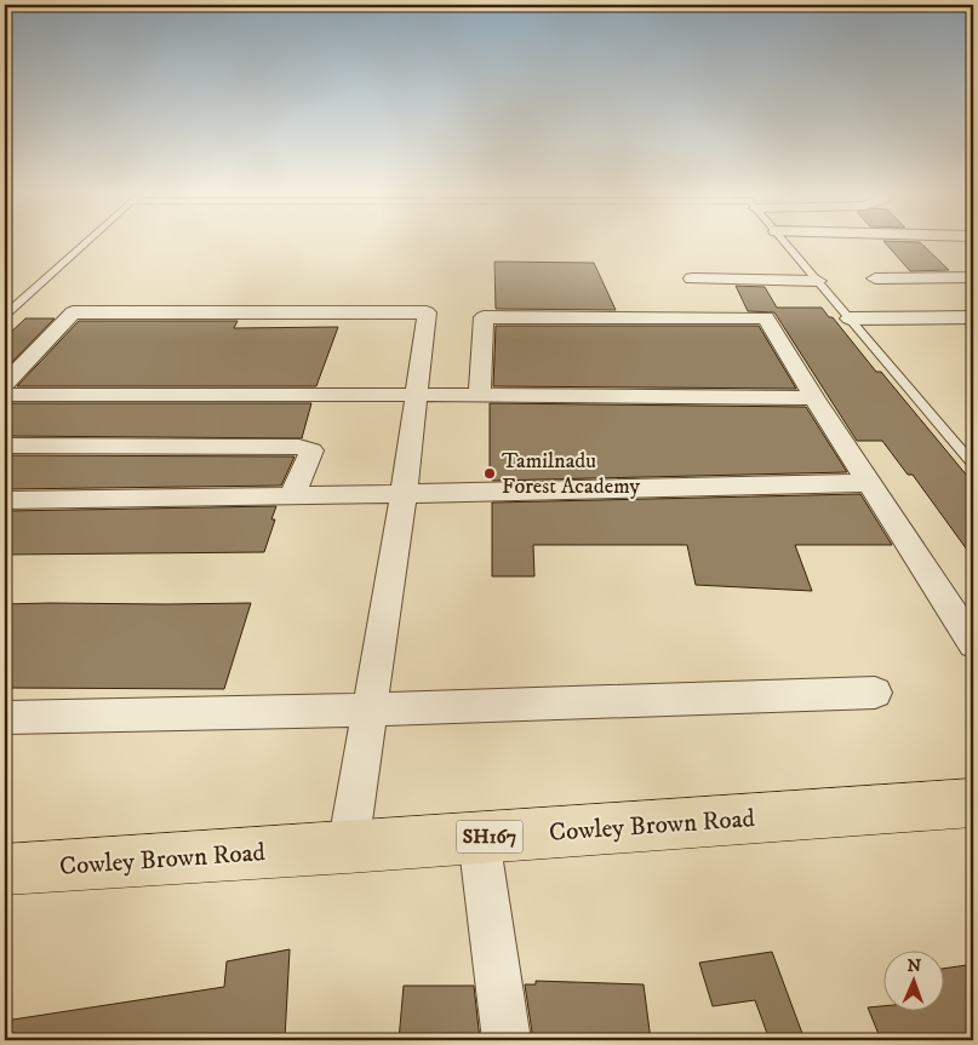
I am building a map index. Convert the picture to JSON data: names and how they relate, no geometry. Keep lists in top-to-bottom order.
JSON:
{
  "streets": {
    "main road": ["Cowley Brown Road", "SH167"]
  },
  "places": ["Tamilnadu Forest Academy"],
  "north": "top"
}
